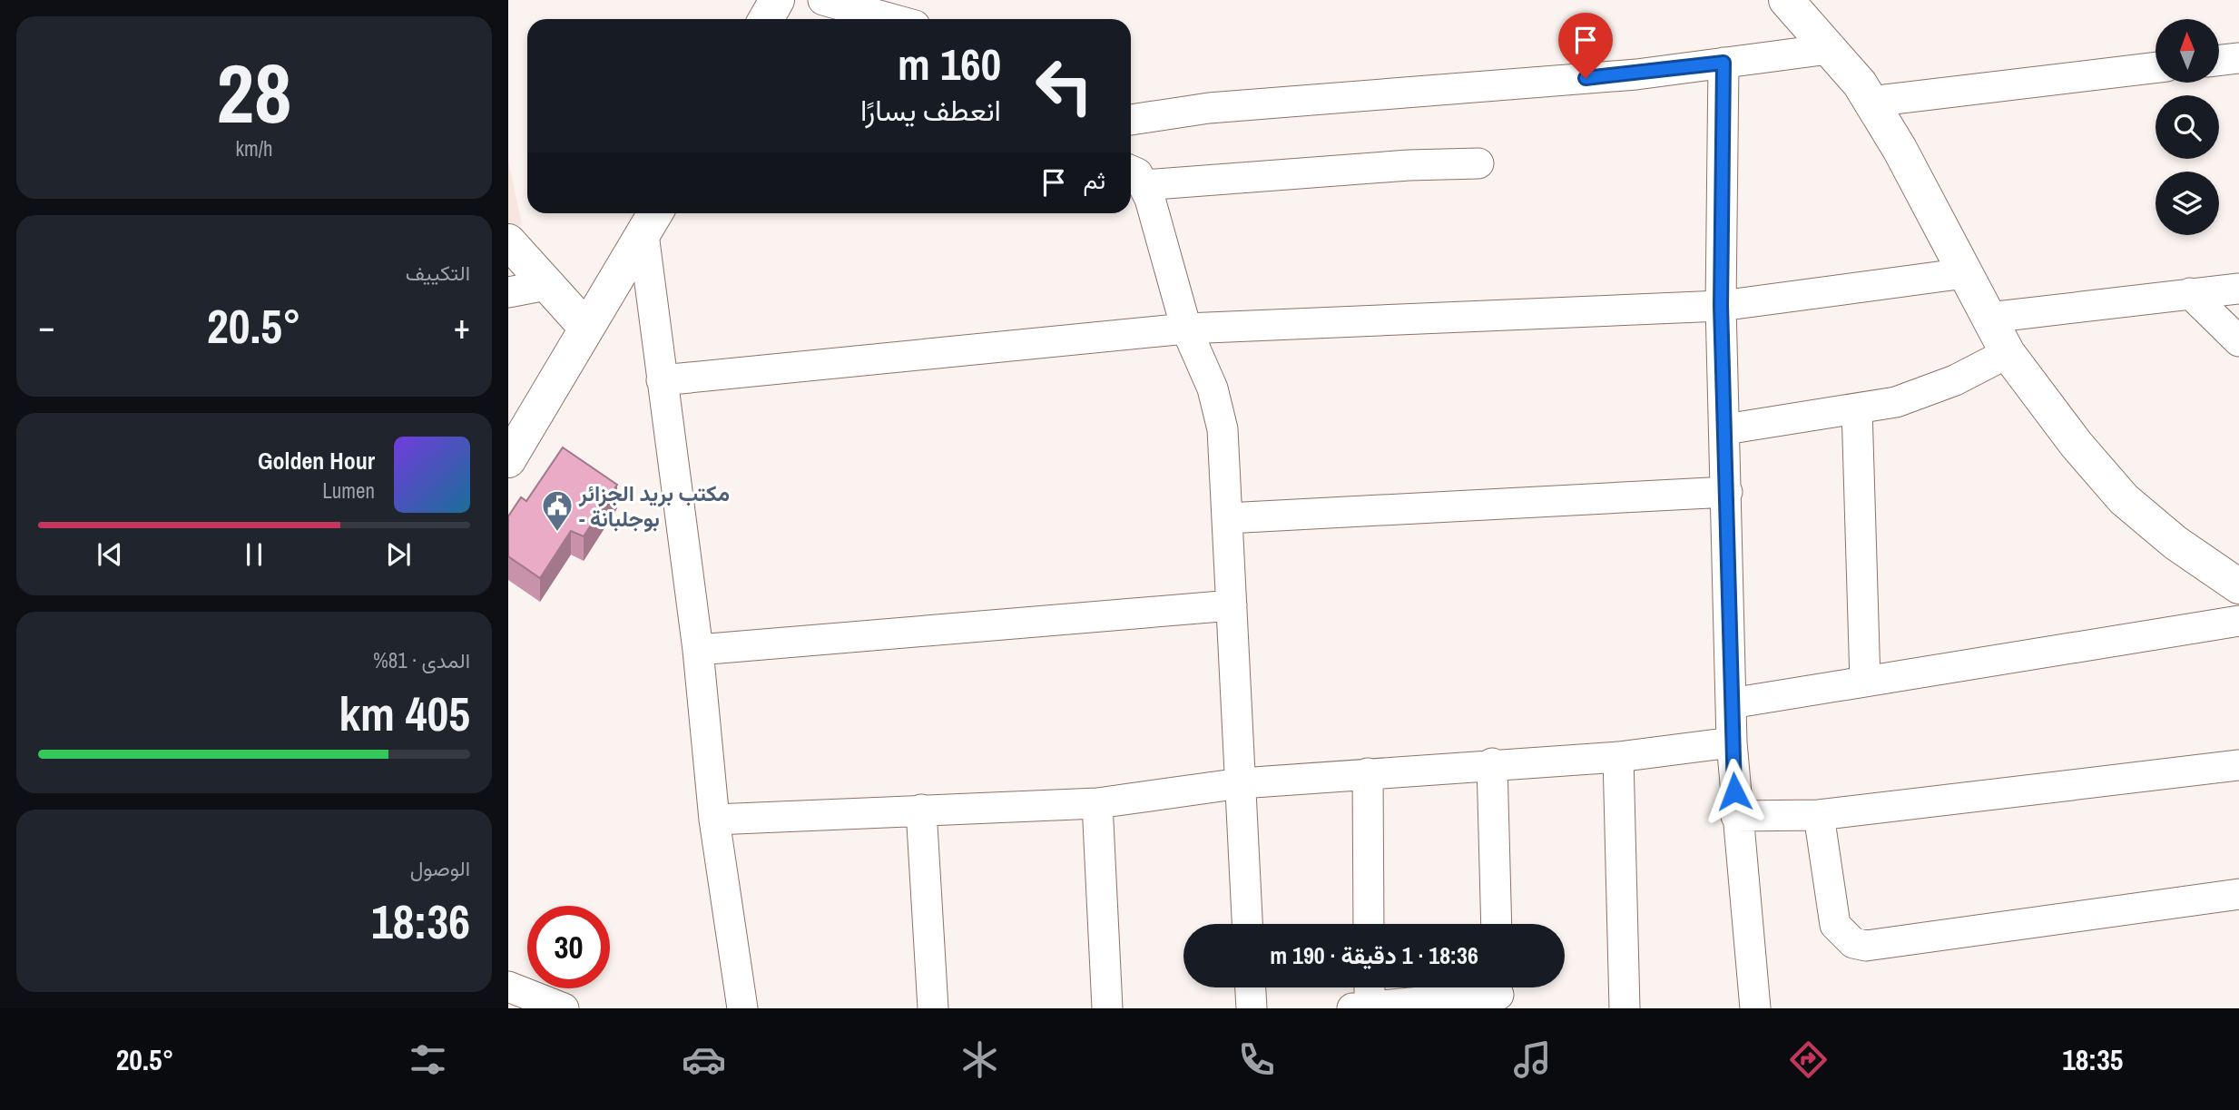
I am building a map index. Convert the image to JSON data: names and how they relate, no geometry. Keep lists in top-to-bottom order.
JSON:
{
  "places": {
    "public building": ["مكتب بريد الجزائر - بوجلبانة"]
  },
  "north": "top",
  "page": {
    "tile": [
      ["28", "km/h"],
      "التكييف",
      ["المدى · 81%", "405 km"],
      ["الوصول", "18:36"]
    ],
    "turn": ["160 m", "انعطف يسارًا"],
    "then": "ثم",
    "heat": ["−", "20.5°", "+"],
    "song": ["Golden Hour", "Lumen"],
    "limit": "30",
    "trip": "18:36 · 1 دقيقة · 190 m",
    "tabs": ["18:35", "20.5°"]
  }
}
